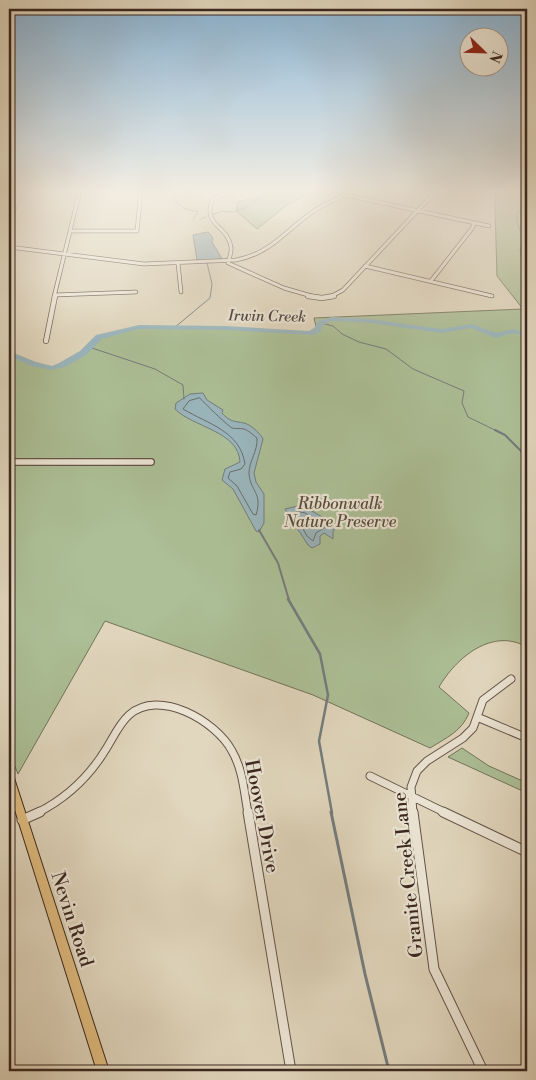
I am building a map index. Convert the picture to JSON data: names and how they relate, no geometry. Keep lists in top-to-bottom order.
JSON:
{
  "streets": {
    "main road": ["Nevin Road"],
    "street": ["Hoover Drive", "Granite Creek Lane"]
  },
  "crossings": [
    ["Hoover Drive", "Nevin Road"]
  ],
  "water": ["Irwin Creek"],
  "parks": ["Ribbonwalk Nature Preserve"],
  "north": "bottom right"
}
